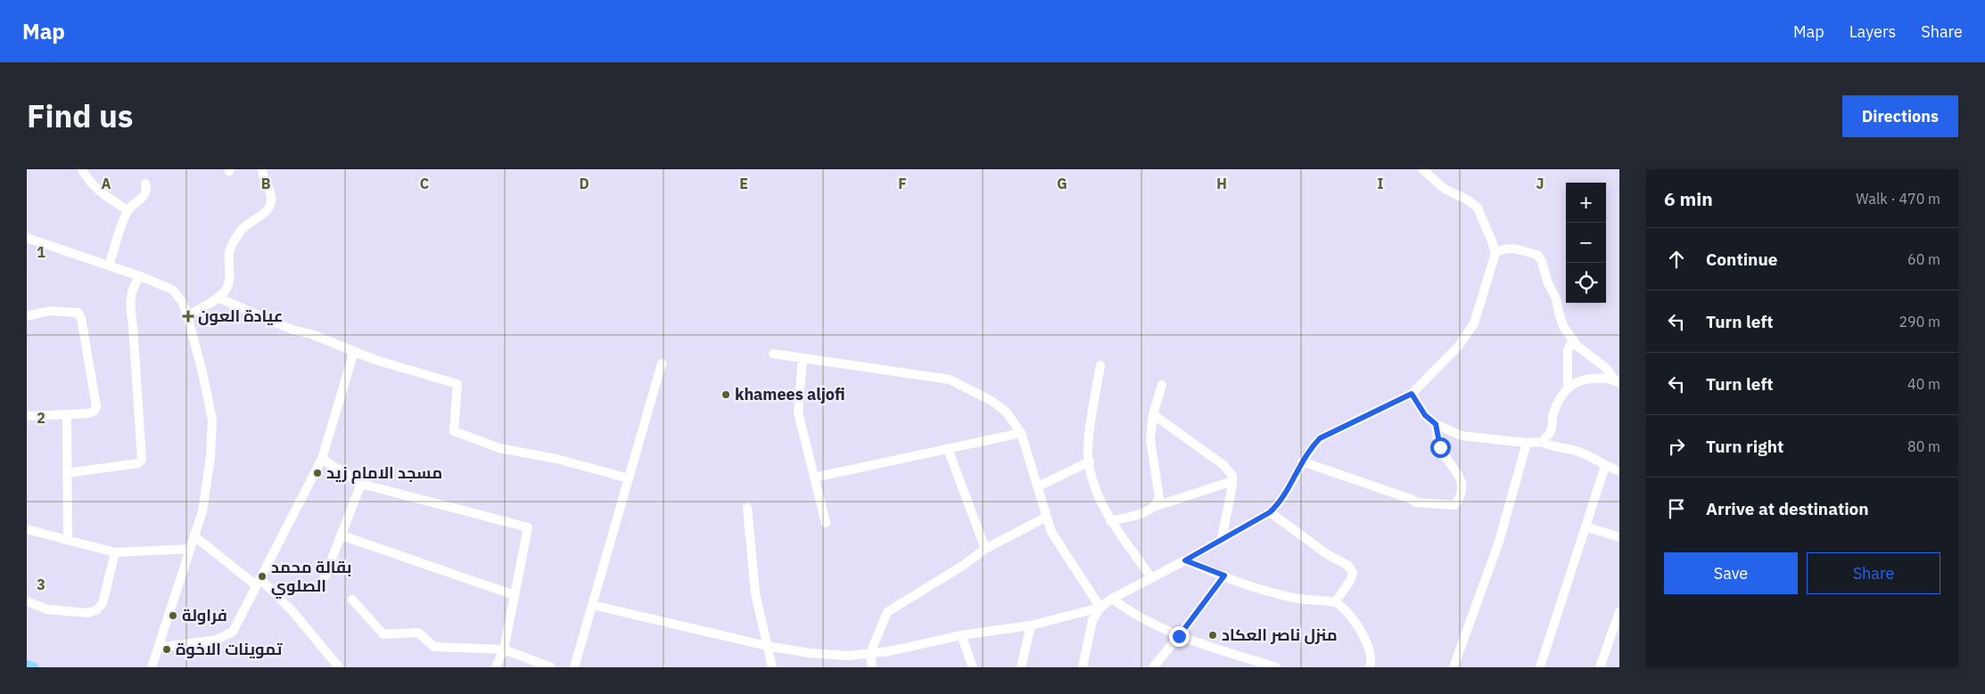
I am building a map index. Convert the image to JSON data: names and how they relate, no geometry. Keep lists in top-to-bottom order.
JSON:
{
  "places": {
    "health": ["عيادة العون"],
    "other": [
      "khamees aljofi",
      "مسجد الامام زيد",
      "بقالة محمد الصلوي",
      "فراولة",
      "منزل ناصر العكاد",
      "تموينات الاخوة"
    ]
  },
  "page": {
    "header": "Map",
    "nav": ["Map", "Layers", "Share"],
    "title": "Find us",
    "buttons": [
      "Directions",
      ["Save", "Share"]
    ],
    "heading": ["6 min", "Walk · 470 m"],
    "map_buttons": ["+", "−"],
    "list": [
      ["Continue", "60 m"],
      ["Turn left", "290 m"],
      ["Turn left", "40 m"],
      ["Turn right", "80 m"],
      "Arrive at destination"
    ]
  },
  "grid": {
    "columns": [
      "A",
      "B",
      "C",
      "D",
      "E",
      "F",
      "G",
      "H",
      "I",
      "J"
    ],
    "rows": ["1", "2", "3"]
  }
}
